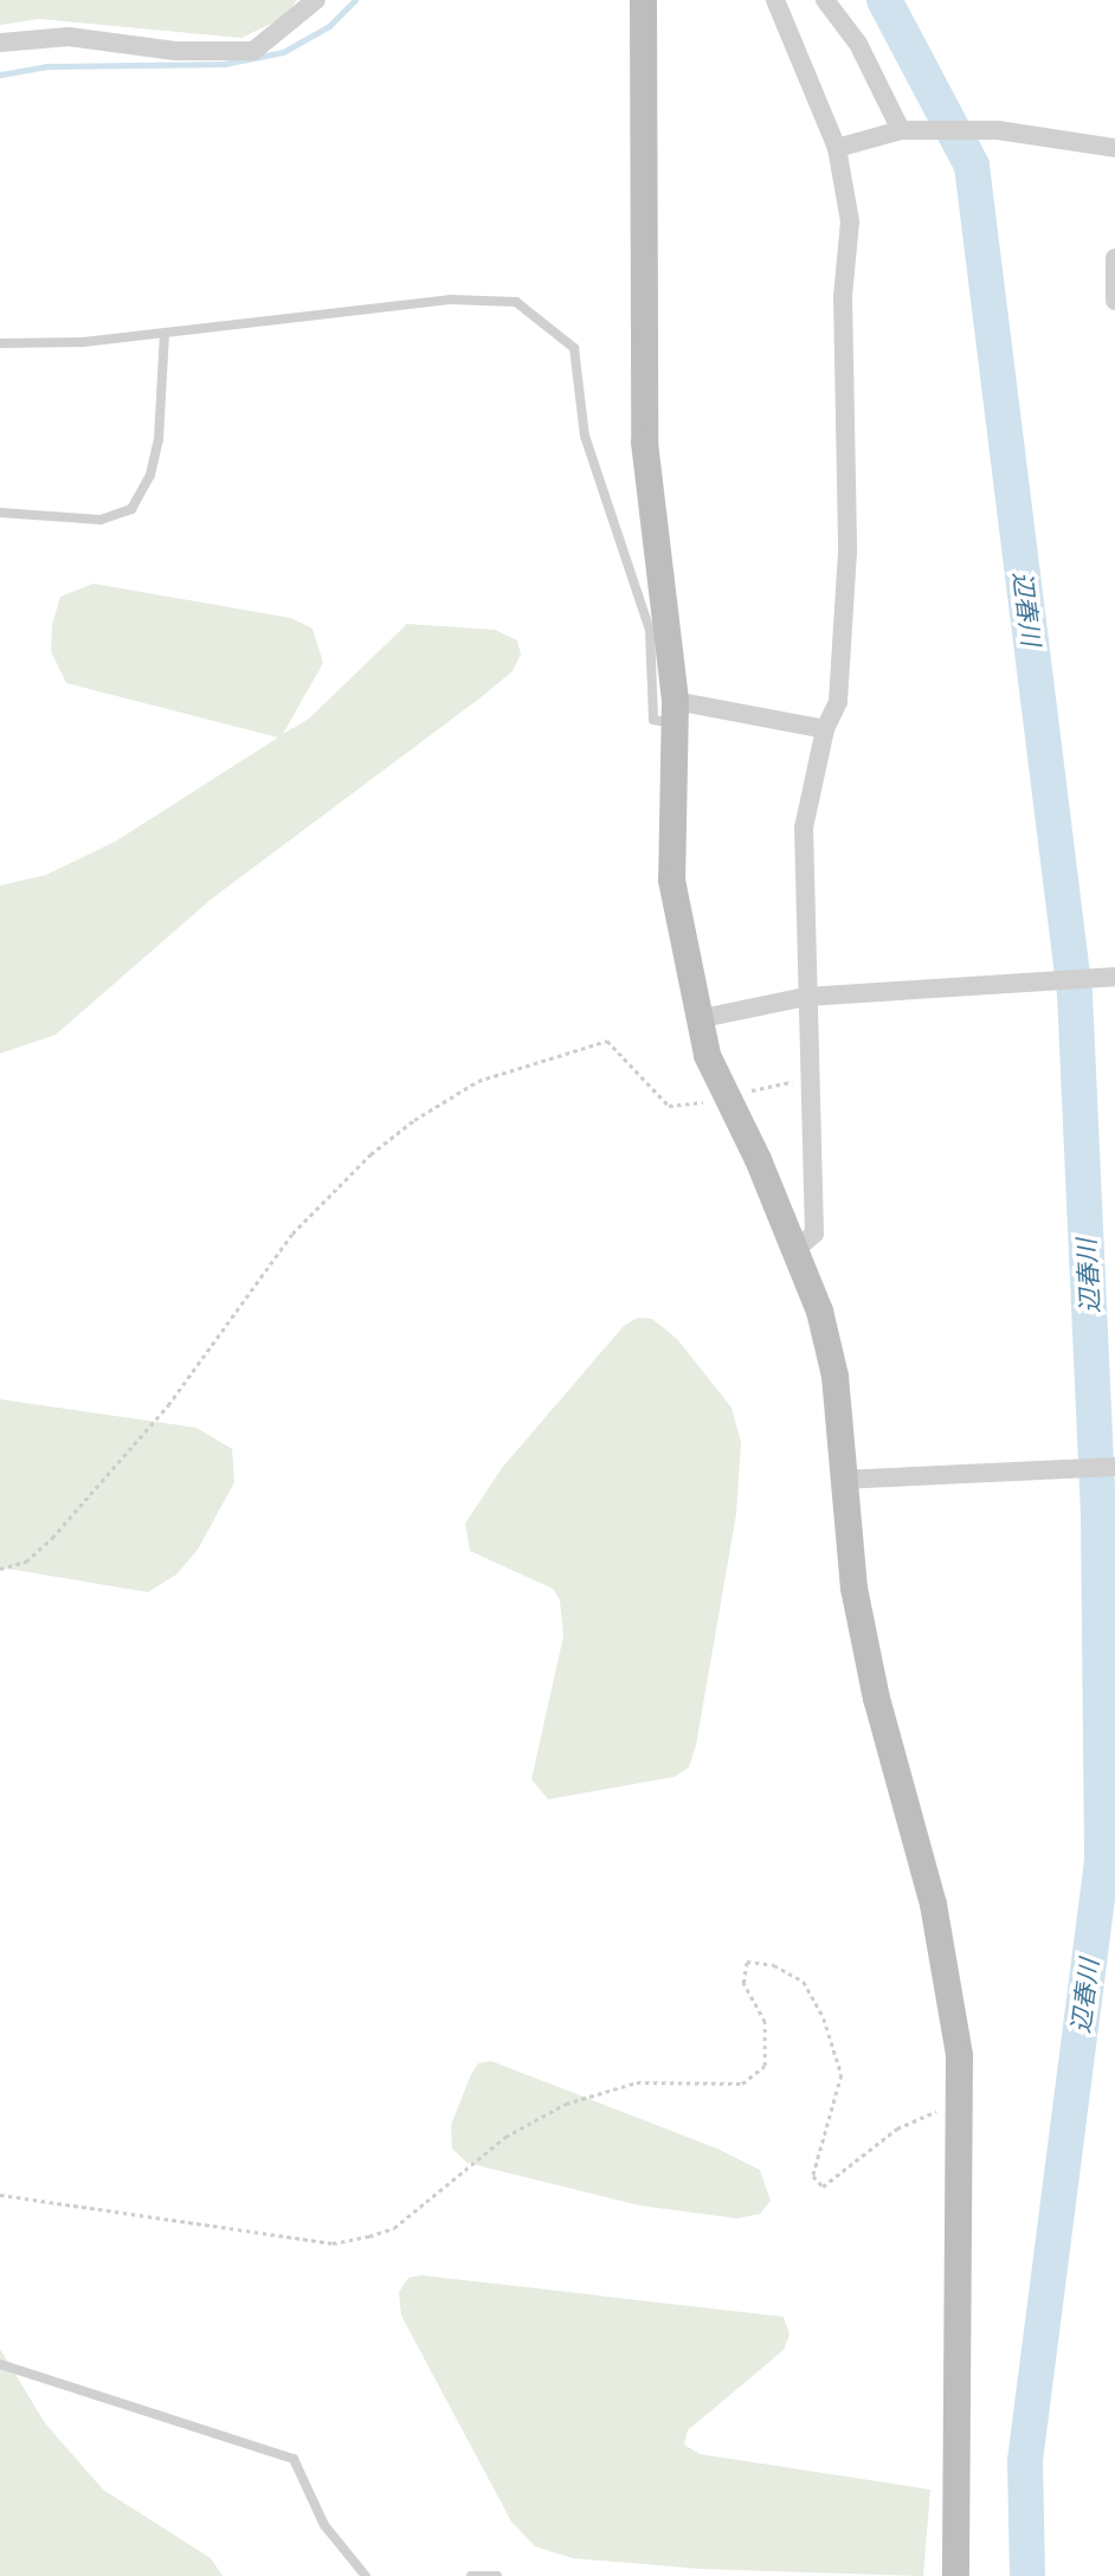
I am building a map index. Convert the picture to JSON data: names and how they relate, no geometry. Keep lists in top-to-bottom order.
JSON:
{
  "water": ["辺春川"]
}
